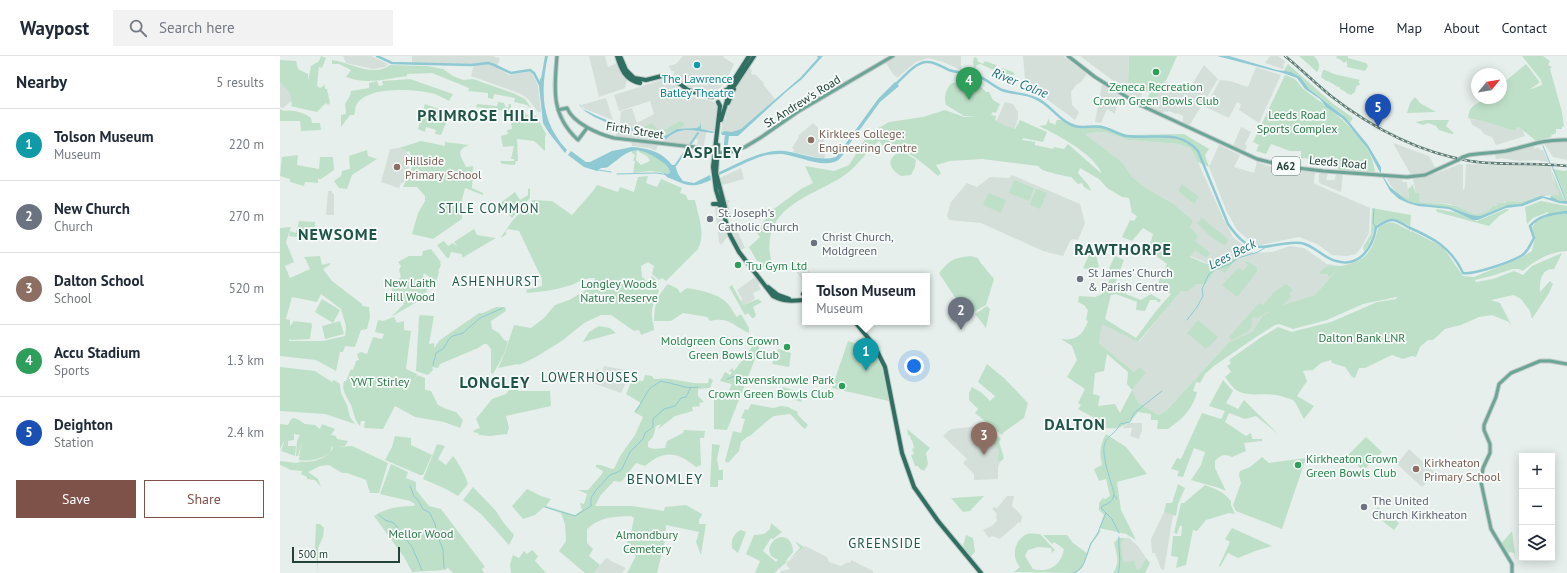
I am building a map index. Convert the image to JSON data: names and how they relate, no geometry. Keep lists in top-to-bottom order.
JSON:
{
  "streets": {
    "main road": [
      "St Andrew's Road",
      "Firth Street",
      "Leeds Road",
      "A62"
    ]
  },
  "districts": [
    "PRIMROSE HILL",
    "ASPLEY",
    "STILE COMMON",
    "NEWSOME",
    "RAWTHORPE",
    "ASHENHURST",
    "LOWERHOUSES",
    "LONGLEY",
    "DALTON",
    "BENOMLEY",
    "GREENSIDE"
  ],
  "water": ["River Colne", "Lees Beck"],
  "parks": [
    "Leeds Road Sports Complex",
    "New Laith Hill Wood",
    "Longley Woods Nature Reserve",
    "Dalton Bank LNR",
    "YWT Stirley",
    "Mellor Wood",
    "Almondbury Cemetery"
  ],
  "places": [
    "The Lawrence Batley Theatre",
    "Zeneca Recreation Crown Green Bowls Club",
    "Kirklees College: Engineering Centre",
    "Hillside Primary School",
    "St. Joseph's Catholic Church",
    "Christ Church, Moldgreen",
    "Tru Gym Ltd",
    "St James' Church & Parish Centre",
    "Moldgreen Cons Crown Green Bowls Club",
    "Ravensknowle Park Crown Green Bowls Club",
    "Kirkheaton Crown Green Bowls Club",
    "Kirkheaton Primary School",
    "The United Church Kirkheaton"
  ],
  "scale_bar": "500 m",
  "north": "top right",
  "page": {
    "header": "Waypost",
    "search": "Search here",
    "nav": [
      "Home",
      "Map",
      "About",
      "Contact"
    ],
    "heading": ["Nearby", "5 results"],
    "pins": [
      "4",
      "5",
      "2",
      "1",
      "3"
    ],
    "list": [
      {
        "mark": "1",
        "name": "Tolson Museum",
        "note": "Museum",
        "value": "220 m"
      },
      {
        "mark": "2",
        "name": "New Church",
        "note": "Church",
        "value": "270 m"
      },
      {
        "mark": "3",
        "name": "Dalton School",
        "note": "School",
        "value": "520 m"
      },
      {
        "mark": "4",
        "name": "Accu Stadium",
        "note": "Sports",
        "value": "1.3 km"
      },
      {
        "mark": "5",
        "name": "Deighton",
        "note": "Station",
        "value": "2.4 km"
      }
    ],
    "popup": ["Tolson Museum", "Museum"],
    "map_buttons": ["+", "−"],
    "buttons": ["Save", "Share"],
    "scale": "500 m"
  }
}
